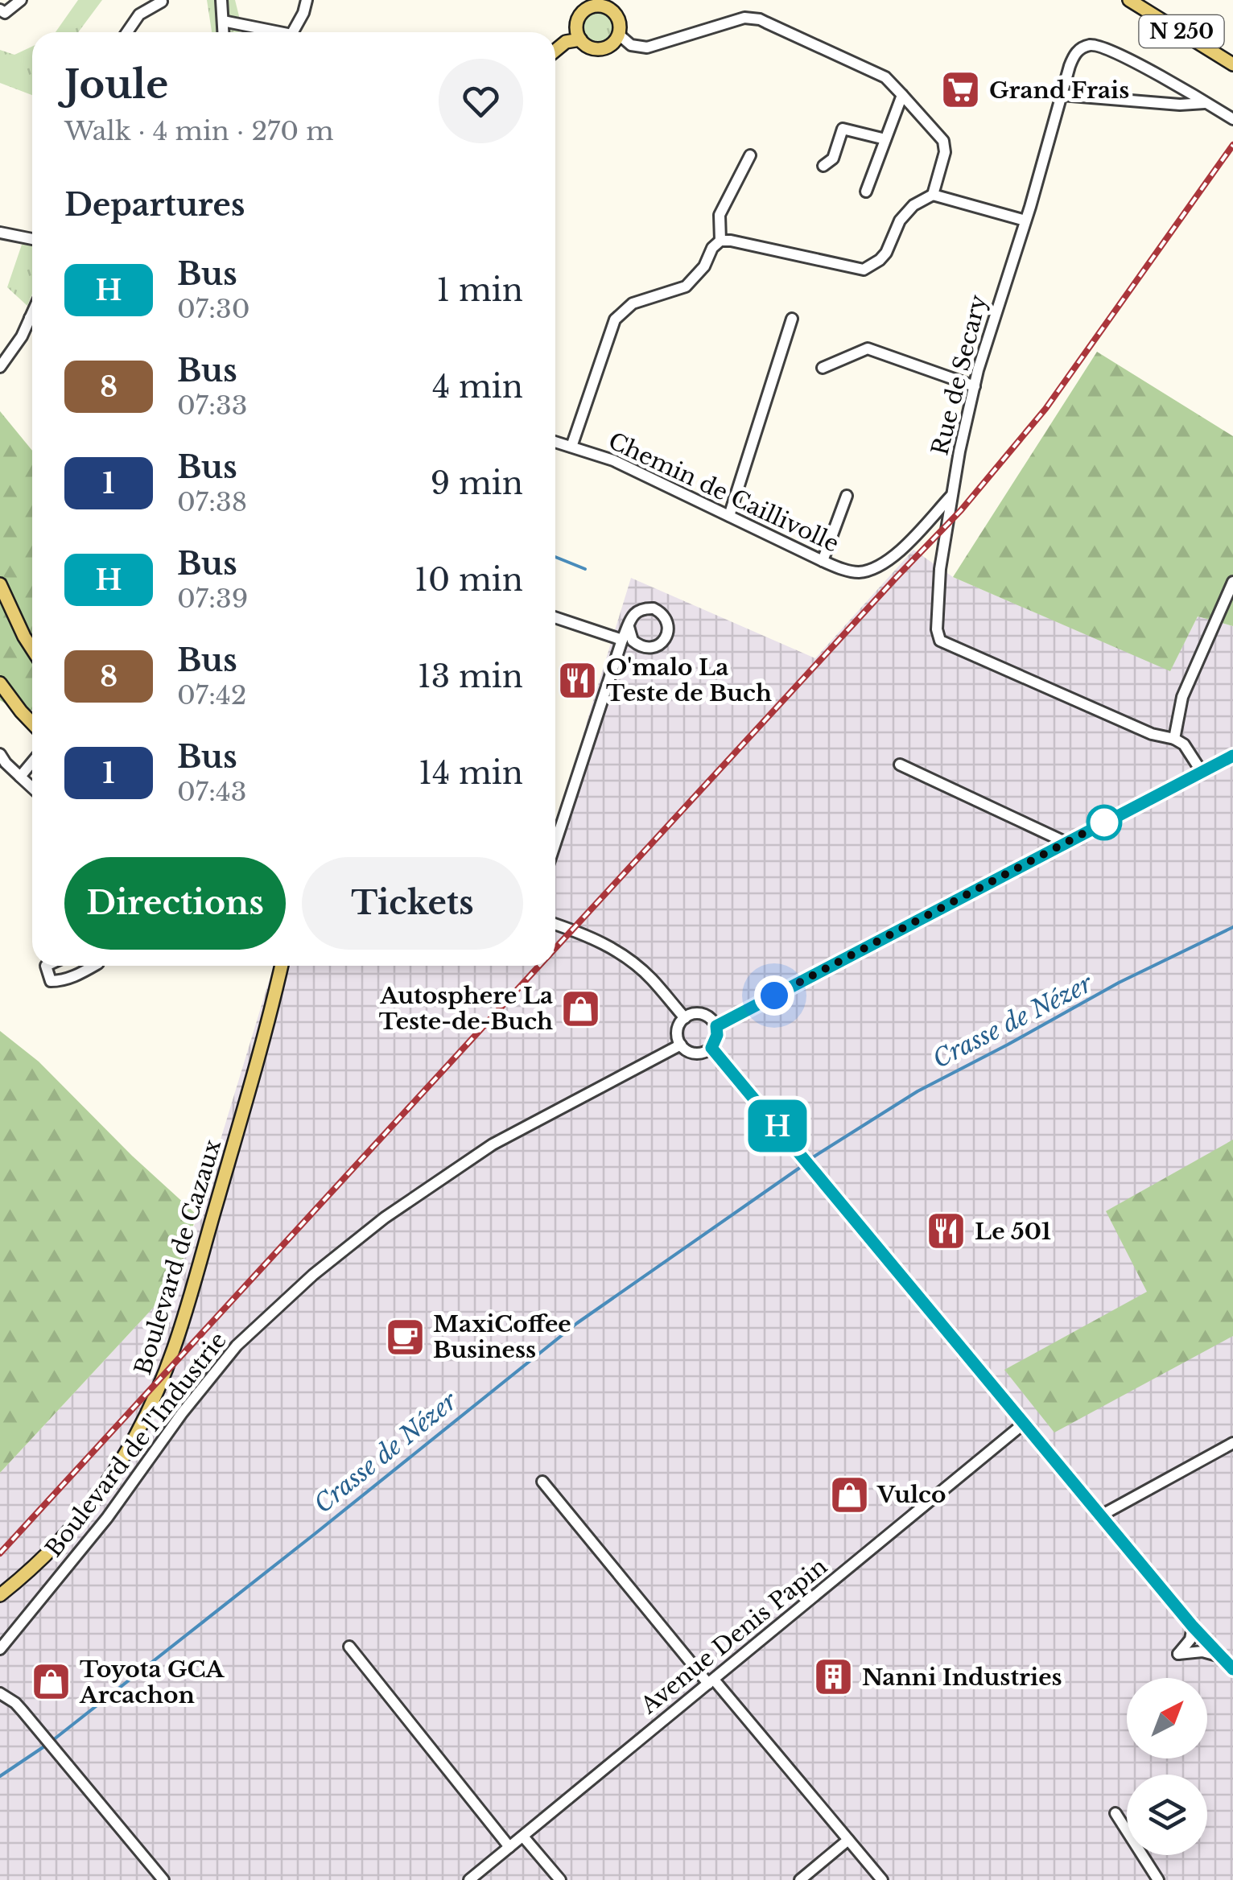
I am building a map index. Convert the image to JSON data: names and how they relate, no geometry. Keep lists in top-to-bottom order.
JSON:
{
  "streets": {
    "main road": ["N 250", "Boulevard de Cazaux"],
    "street": [
      "Rue de Secary",
      "Chemin de Caillivolle",
      "Boulevard de l'Industrie",
      "Avenue Denis Papin"
    ]
  },
  "crossings": [
    ["Rue de Secary", "Chemin de Caillivolle"]
  ],
  "water": ["Crasse de Nézer"],
  "places": {
    "supermarket": ["Grand Frais"],
    "restaurant": ["O'malo La Teste de Buch", "Le 501"],
    "shop": ["Autosphere La Teste-de-Buch", "Vulco", "Toyota GCA Arcachon"],
    "cafe": ["MaxiCoffee Business"],
    "building": ["Nanni Industries"]
  },
  "lines": ["bus line H"],
  "north": "top right",
  "page": {
    "on_map": "H",
    "heading": [
      ["Joule", "Walk · 4 min · 270 m"],
      "Departures"
    ],
    "list": [
      {
        "mark": "H",
        "name": "Bus",
        "note": "07:30",
        "value": "1 min"
      },
      {
        "mark": "8",
        "name": "Bus",
        "note": "07:33",
        "value": "4 min"
      },
      {
        "mark": "1",
        "name": "Bus",
        "note": "07:38",
        "value": "9 min"
      },
      {
        "mark": "H",
        "name": "Bus",
        "note": "07:39",
        "value": "10 min"
      },
      {
        "mark": "8",
        "name": "Bus",
        "note": "07:42",
        "value": "13 min"
      },
      {
        "mark": "1",
        "name": "Bus",
        "note": "07:43",
        "value": "14 min"
      }
    ],
    "buttons": ["Directions", "Tickets"]
  }
}
